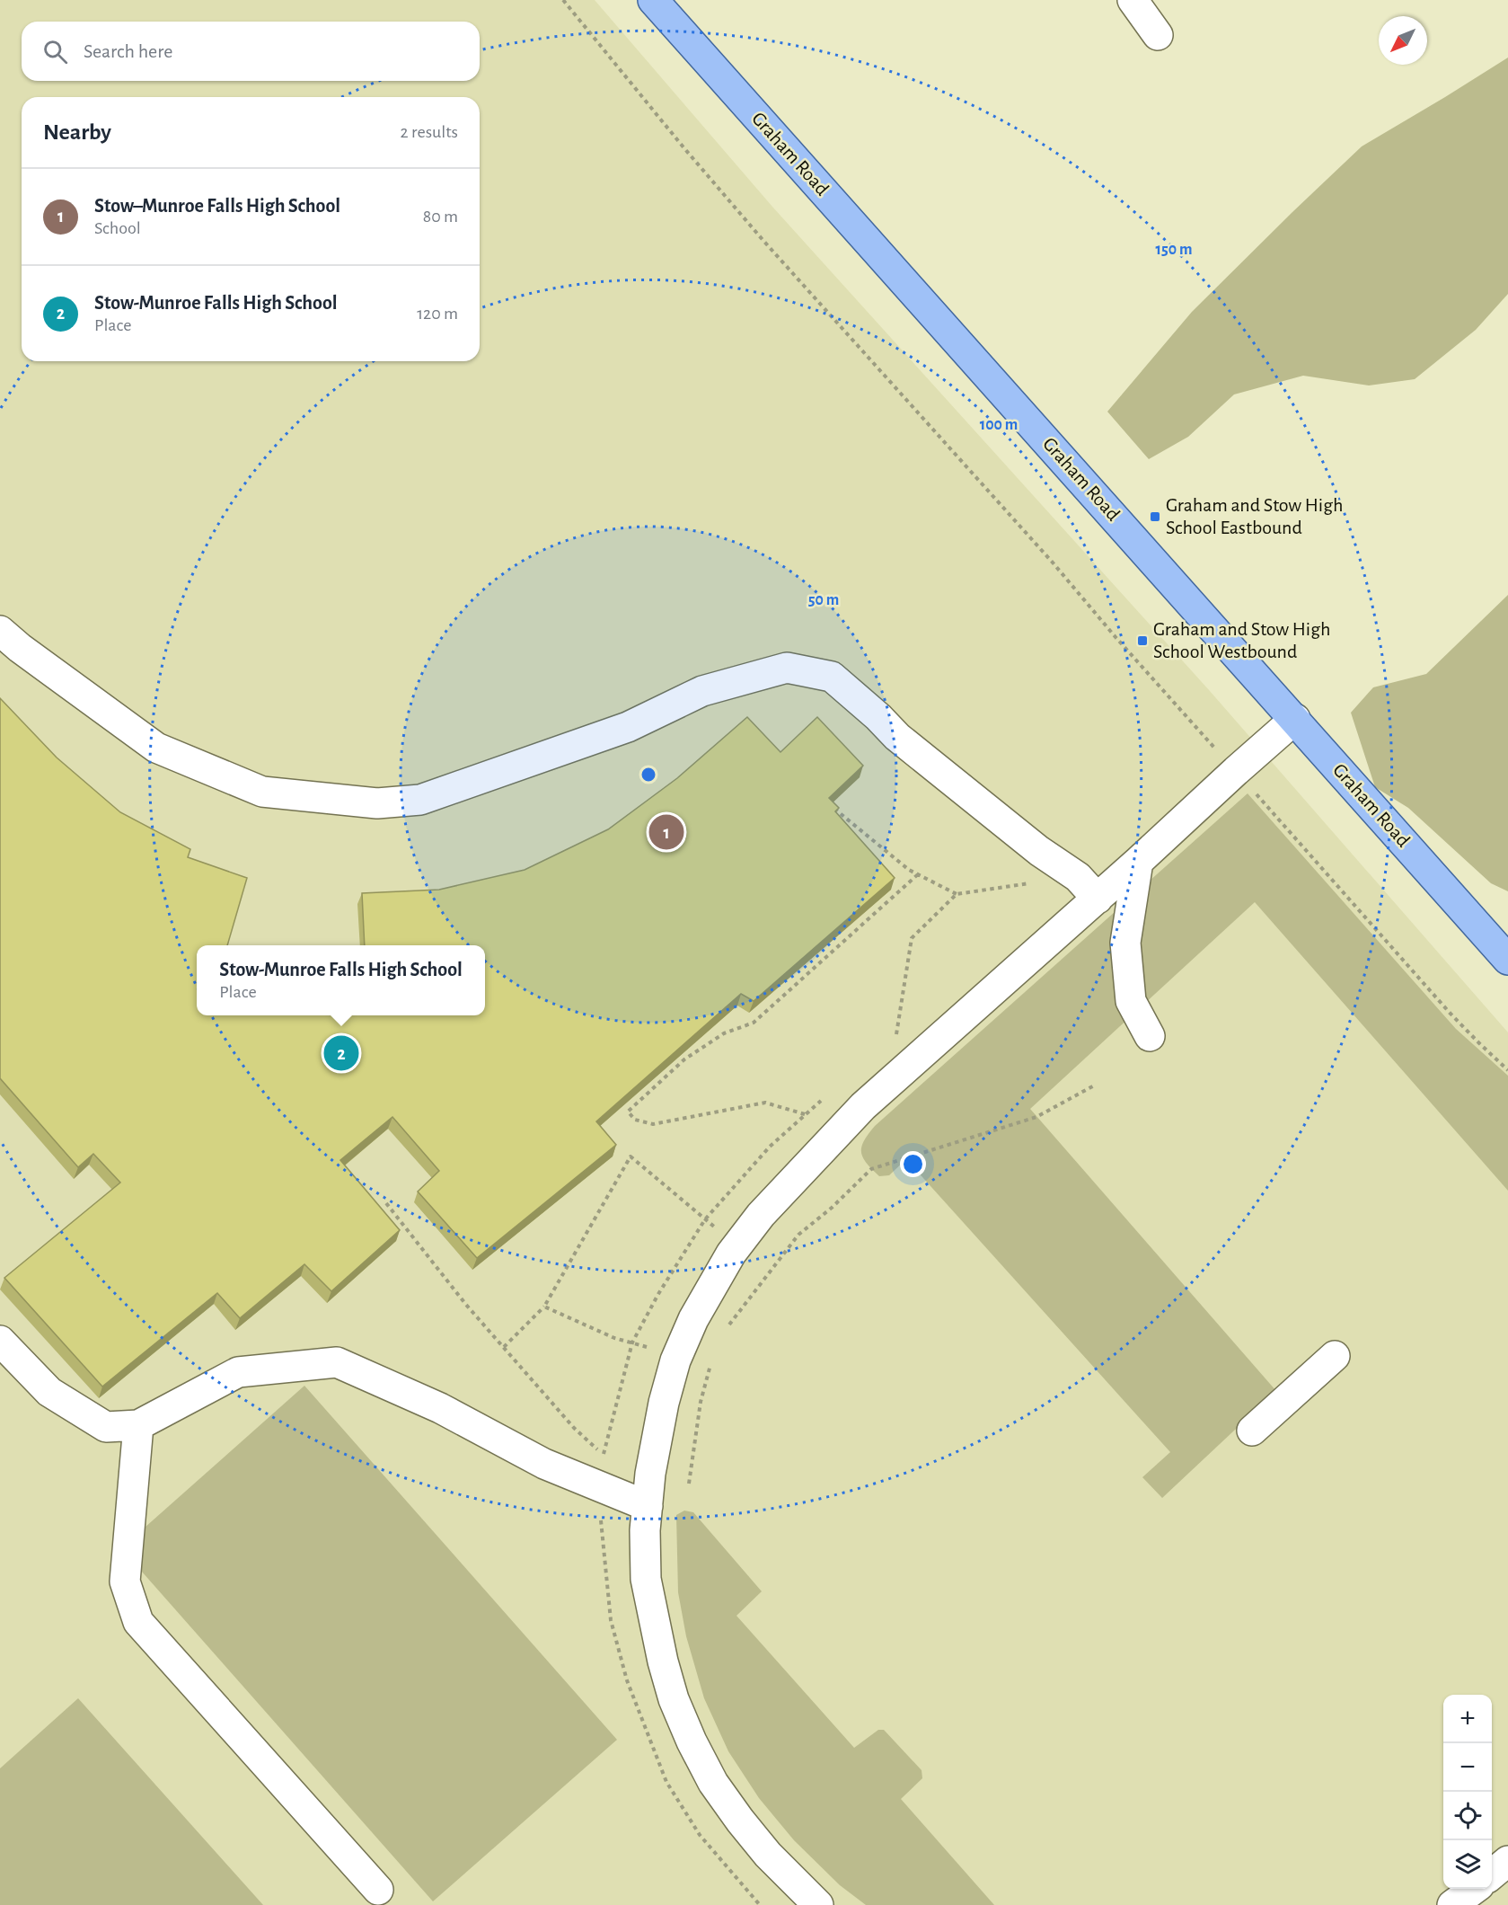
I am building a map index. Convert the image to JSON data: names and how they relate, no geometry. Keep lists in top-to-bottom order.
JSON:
{
  "streets": {
    "main road": ["Graham Road"]
  },
  "places": {
    "transit": ["Graham and Stow High School Eastbound", "Graham and Stow High School Westbound"]
  },
  "north": "bottom left",
  "page": {
    "search": "Search here",
    "heading": ["Nearby", "2 results"],
    "list": [
      {
        "mark": "1",
        "name": "Stow–Munroe Falls High School",
        "note": "School",
        "value": "80 m"
      },
      {
        "mark": "2",
        "name": "Stow-Munroe Falls High School",
        "note": "Place",
        "value": "120 m"
      }
    ],
    "pins": ["1", "2"],
    "popup": ["Stow-Munroe Falls High School", "Place"],
    "map_buttons": ["+", "−"]
  },
  "rings": ["150 m", "100 m", "50 m"]
}
